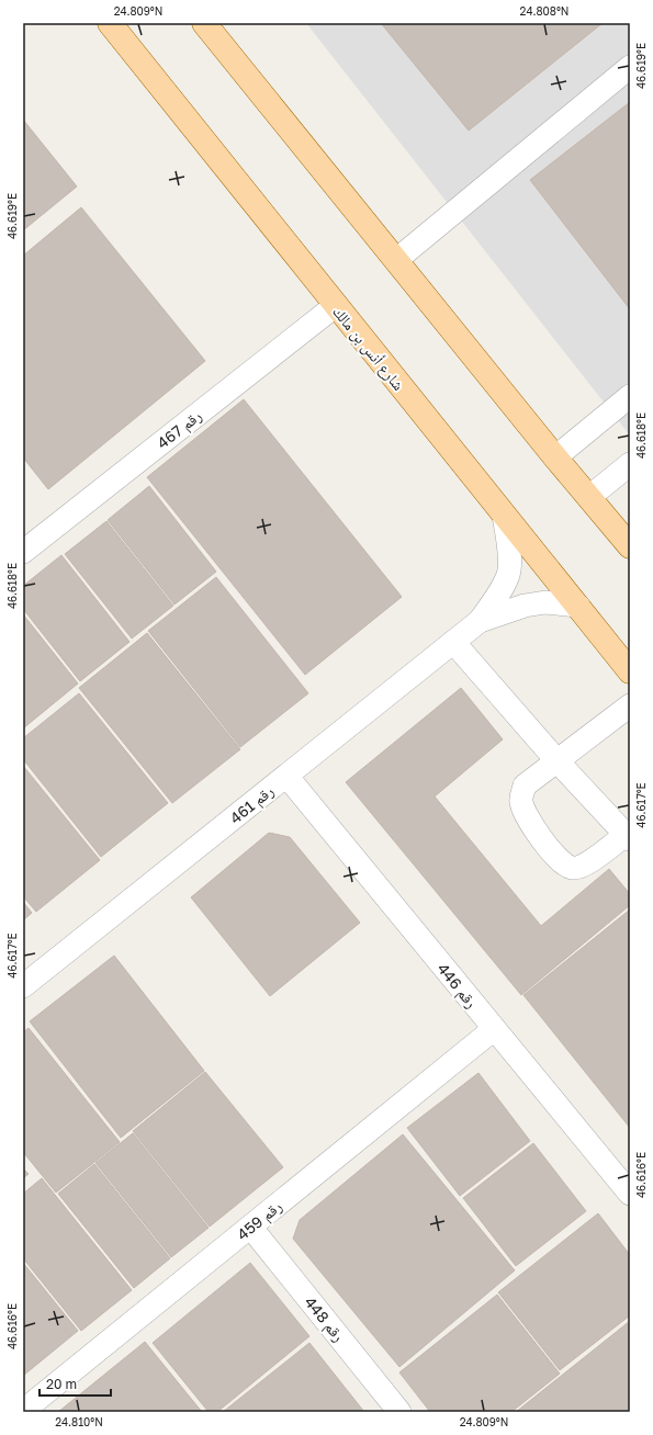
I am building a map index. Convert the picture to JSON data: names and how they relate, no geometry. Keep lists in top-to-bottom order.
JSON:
{
  "streets": {
    "main road": ["شارع أنس بن مالك"],
    "street": [
      "رقم 467",
      "رقم 461",
      "رقم 446",
      "رقم 459",
      "رقم 448"
    ]
  },
  "crossings": [
    ["شارع أنس بن مالك", "رقم 467"],
    ["رقم 461", "رقم 446"],
    ["رقم 446", "رقم 459"],
    ["رقم 459", "رقم 448"]
  ],
  "scale_bar": "20 m",
  "coordinates": [
    "24.809°N",
    "24.808°N",
    "46.619°E",
    "46.618°E",
    "46.617°E",
    "46.616°E",
    "24.810°N"
  ]
}
